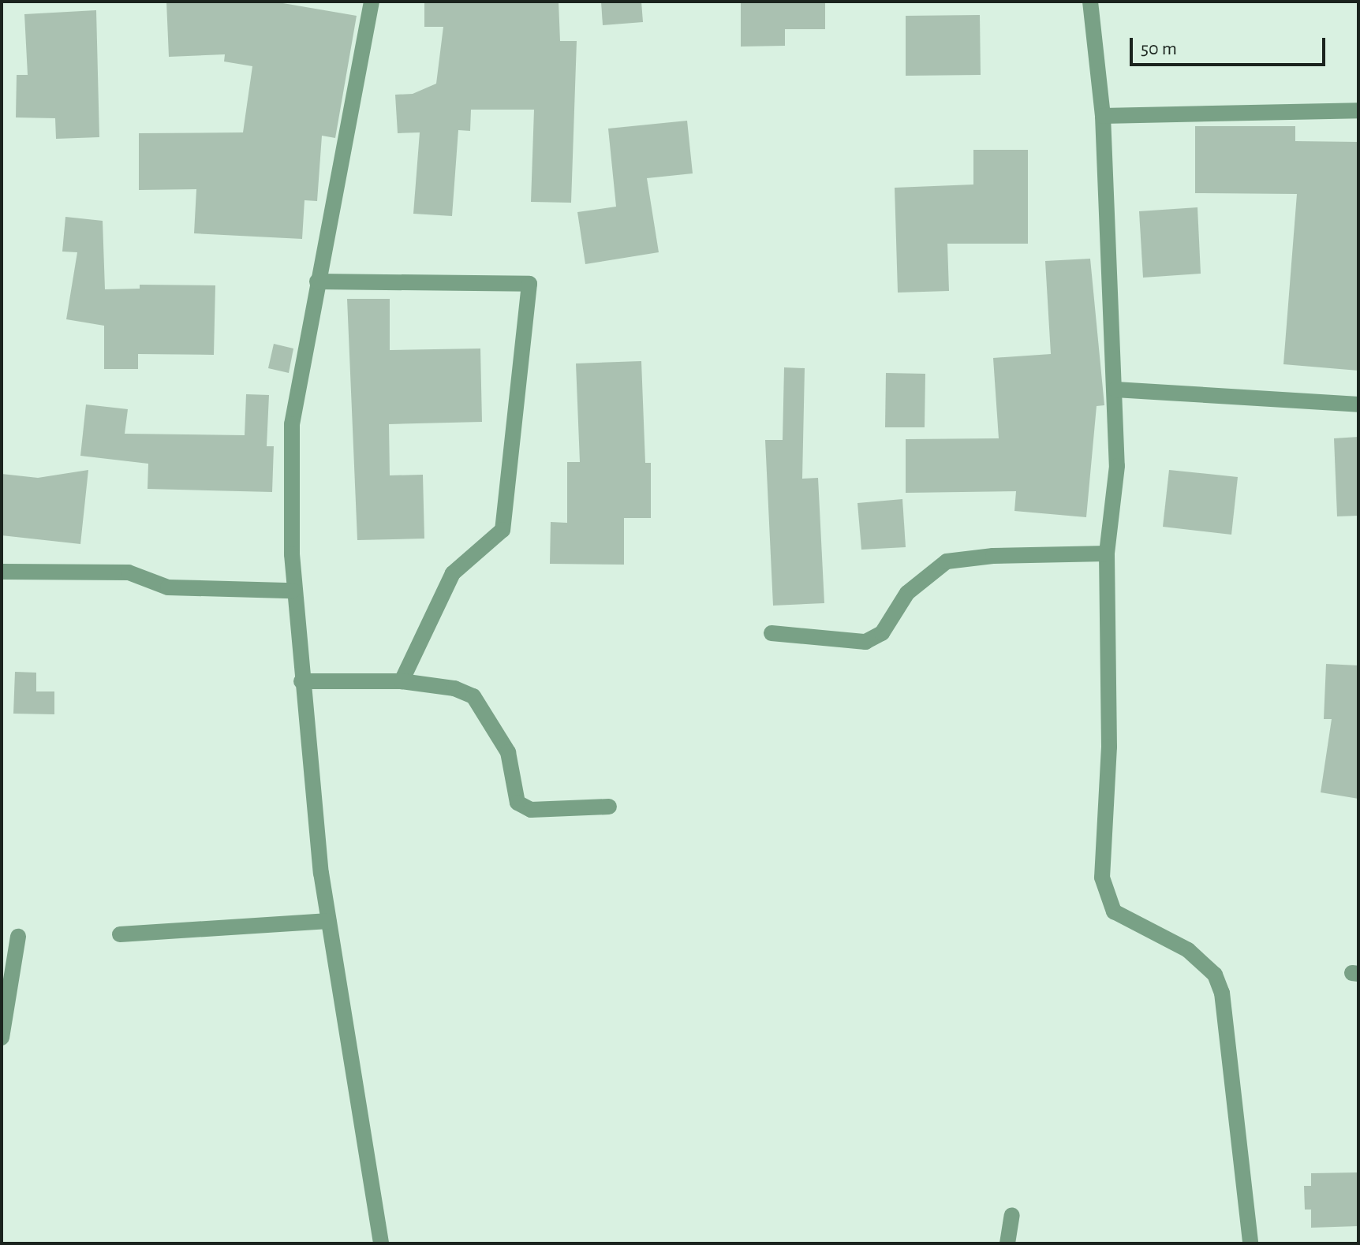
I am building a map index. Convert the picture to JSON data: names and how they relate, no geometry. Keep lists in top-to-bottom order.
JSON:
{
  "scale_bar": "50 m"
}
